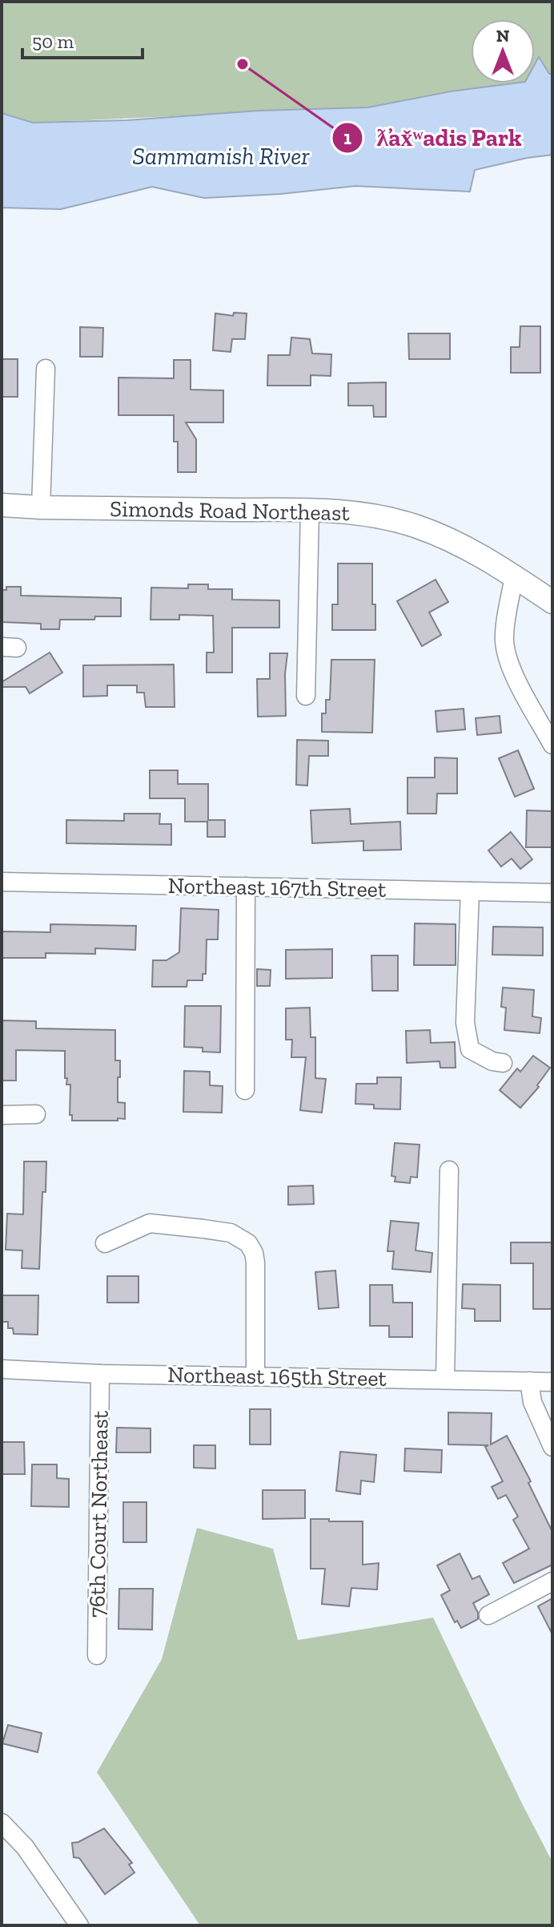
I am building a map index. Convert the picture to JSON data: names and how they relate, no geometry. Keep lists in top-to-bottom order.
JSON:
{
  "streets": {
    "main road": ["Simonds Road Northeast"],
    "street": ["Northeast 167th Street", "Northeast 165th Street", "76th Court Northeast"]
  },
  "crossings": [
    ["Northeast 165th Street", "76th Court Northeast"]
  ],
  "water": ["Sammamish River"],
  "places": ["ƛ̕ax̌ʷadis Park"],
  "scale_bar": "50 m",
  "north": "top"
}
